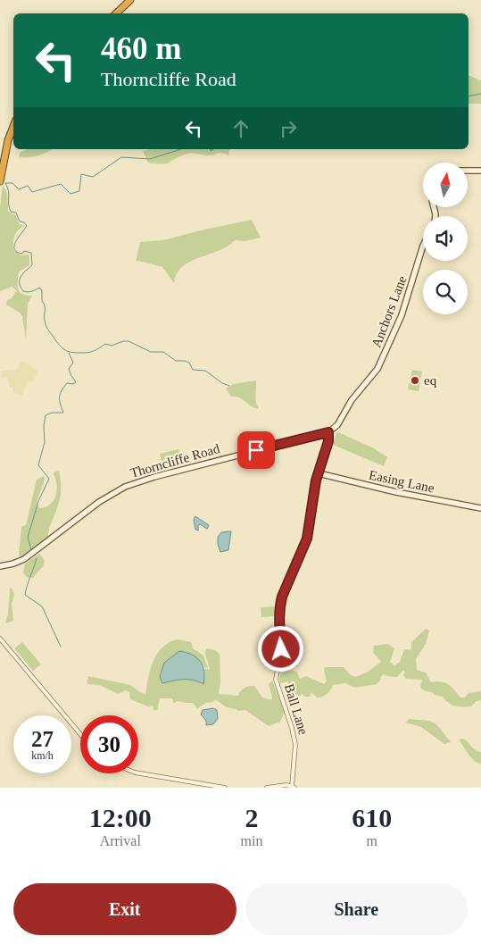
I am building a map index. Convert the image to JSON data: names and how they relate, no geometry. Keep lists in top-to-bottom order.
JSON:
{
  "streets": {
    "street": [
      "Anchors Lane",
      "Thorncliffe Road",
      "Easing Lane",
      "Ball Lane"
    ]
  },
  "crossings": [
    ["Anchors Lane", "Thorncliffe Road"],
    ["Anchors Lane", "Ball Lane"],
    ["Thorncliffe Road", "Ball Lane"],
    ["Easing Lane", "Ball Lane"]
  ],
  "places": ["eq"],
  "north": "top",
  "page": {
    "turn": ["460 m", "Thorncliffe Road"],
    "speed": "27 km/h",
    "limit": "30",
    "eta": [
      "12:00",
      "Arrival",
      "2",
      "min",
      "610",
      "m"
    ],
    "buttons": ["Exit", "Share"]
  }
}
